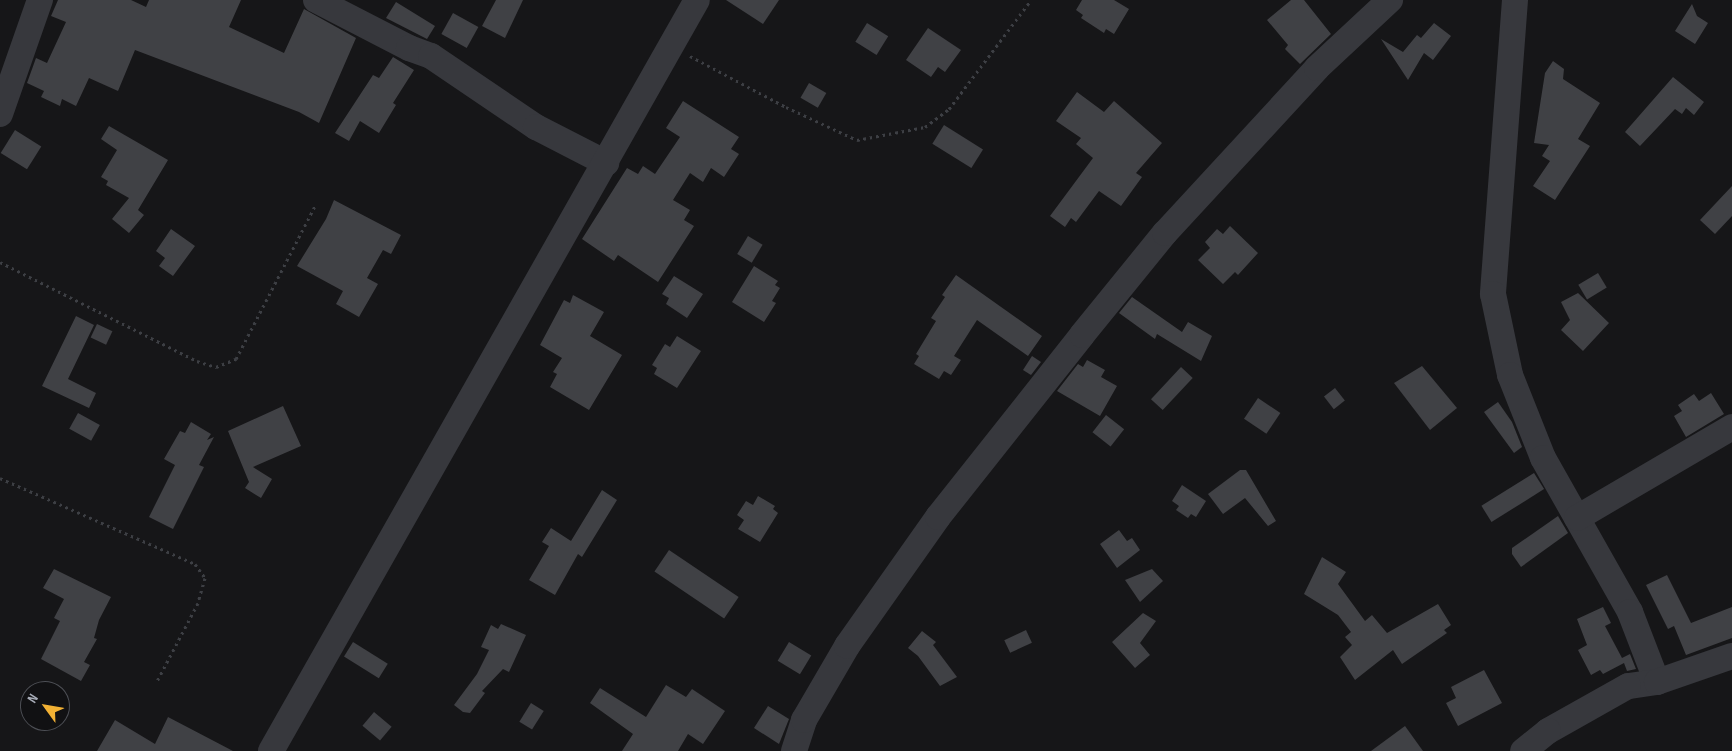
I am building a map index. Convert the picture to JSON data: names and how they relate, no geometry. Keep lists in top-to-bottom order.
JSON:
{
  "north": "top left"
}
